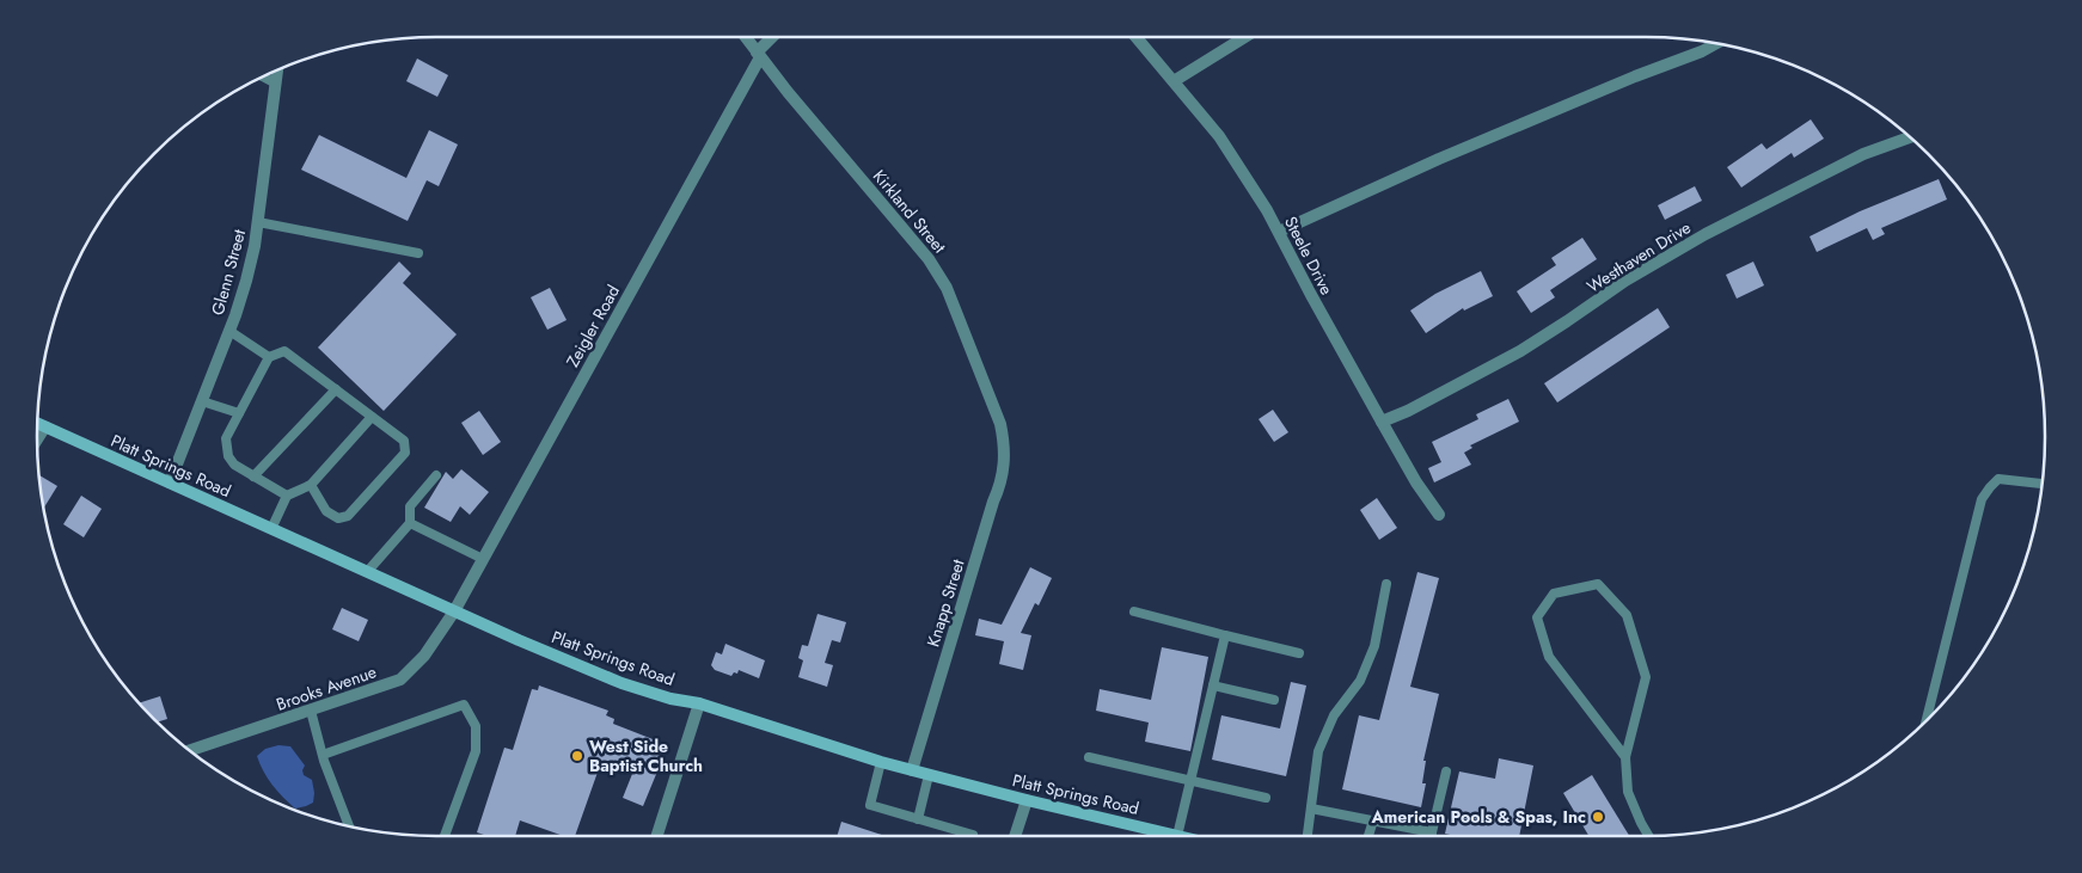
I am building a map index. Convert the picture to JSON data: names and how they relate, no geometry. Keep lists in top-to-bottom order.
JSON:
{
  "streets": {
    "main road": ["Platt Springs Road"],
    "street": [
      "Kirkland Street",
      "Steele Drive",
      "Westhaven Drive",
      "Glenn Street",
      "Zeigler Road",
      "Knapp Street",
      "Brooks Avenue"
    ]
  },
  "crossings": [
    ["Kirkland Street", "Zeigler Road"],
    ["Kirkland Street", "Knapp Street"],
    ["Steele Drive", "Westhaven Drive"],
    ["Glenn Street", "Platt Springs Road"],
    ["Zeigler Road", "Platt Springs Road"],
    ["Zeigler Road", "Brooks Avenue"],
    ["Platt Springs Road", "Knapp Street"],
    ["Platt Springs Road", "Brooks Avenue"]
  ],
  "places": ["West Side Baptist Church", "American Pools & Spas, Inc"]
}
